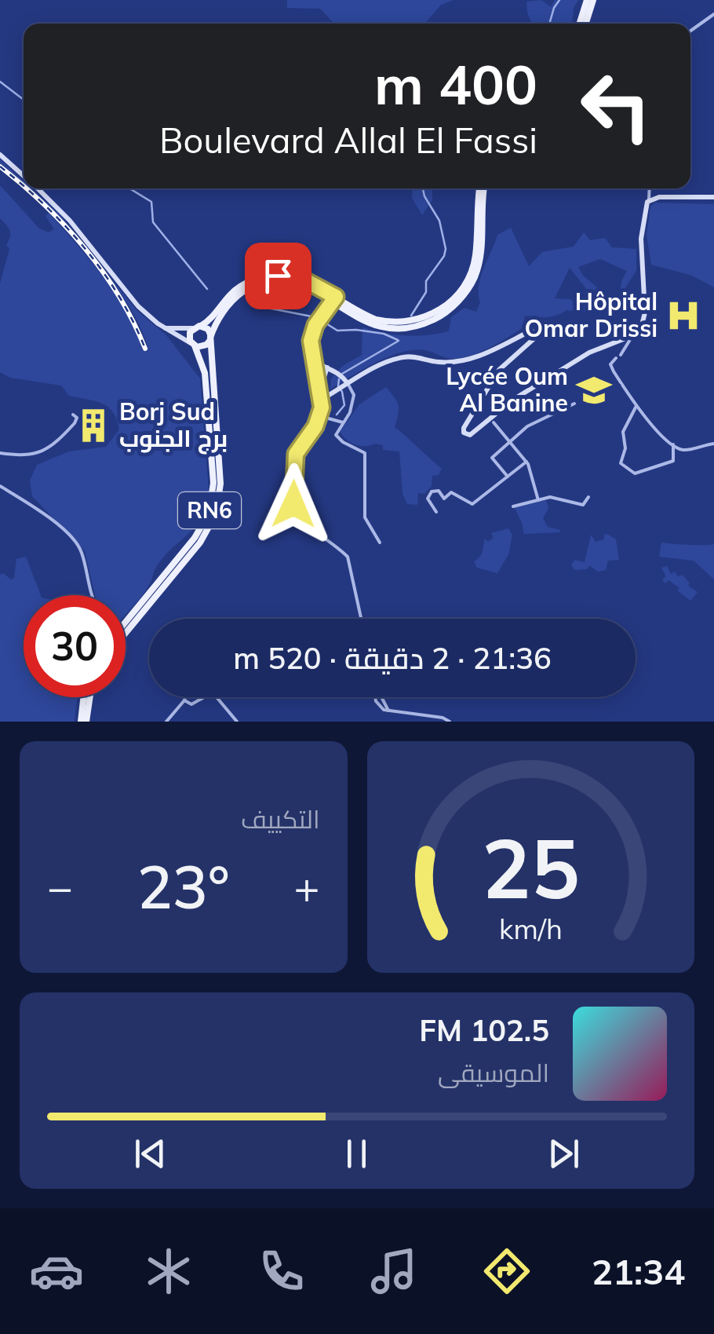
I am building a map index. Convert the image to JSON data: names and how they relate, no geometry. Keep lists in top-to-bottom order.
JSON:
{
  "streets": {
    "main road": ["RN6"]
  },
  "places": {
    "hospital": ["Hôpital Omar Drissi"],
    "school or university": ["Lycée Oum Al Banine"],
    "building": ["Borj Sud برج الجنوب"]
  },
  "page": {
    "turn": ["400 m", "Boulevard Allal El Fassi"],
    "limit": "30",
    "trip": "21:36 · 2 دقيقة · 520 m",
    "tile": "التكييف",
    "heat": ["−", "23°", "+"],
    "song": ["102.5 FM", "الموسيقى"],
    "tabs": "21:34",
    "gauge": ["25", "km/h"]
  }
}
